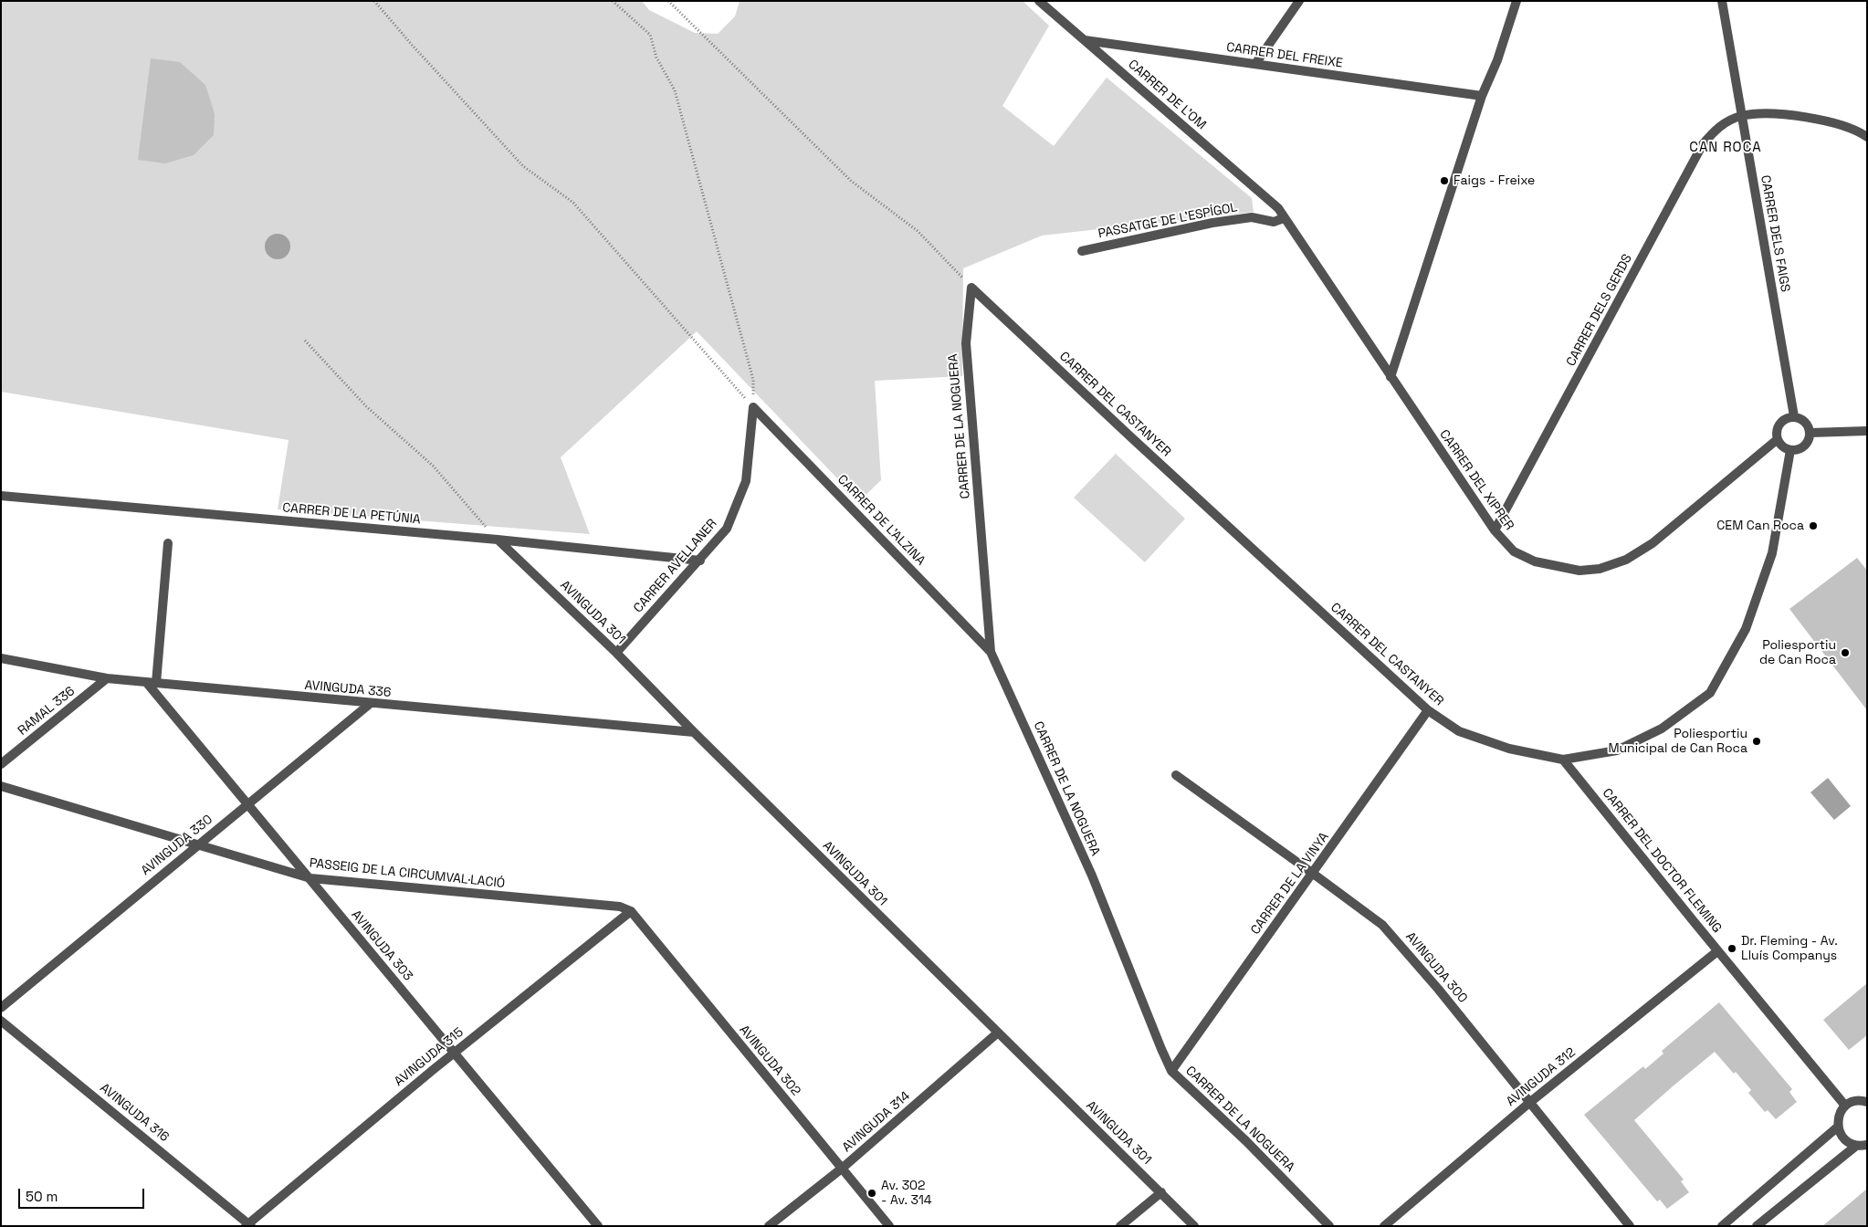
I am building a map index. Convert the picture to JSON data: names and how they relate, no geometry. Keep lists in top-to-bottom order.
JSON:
{
  "streets": {
    "street": [
      "CARRER DEL FREIXE",
      "CARRER DE L'OM",
      "PASSATGE DE L'ESPÍGOL",
      "CARRER DELS FAIGS",
      "CARRER DELS GERDS",
      "CARRER DEL CASTANYER",
      "CARRER DE LA NOGUERA",
      "CARRER DEL XIPRER",
      "CARRER DE LA PETÚNIA",
      "CARRER DE L'ALZINA",
      "CARRER AVELLANER",
      "AVINGUDA 301",
      "AVINGUDA 336",
      "RAMAL 336",
      "AVINGUDA 330",
      "CARRER DEL DOCTOR FLEMING",
      "PASSEIG DE LA CIRCUMVAL·LACIÓ",
      "CARRER DE LA VINYA",
      "AVINGUDA 303",
      "AVINGUDA 300",
      "AVINGUDA 315",
      "AVINGUDA 302",
      "AVINGUDA 312",
      "AVINGUDA 316",
      "AVINGUDA 314"
    ]
  },
  "crossings": [
    ["CARRER DEL FREIXE", "CARRER DE L'OM"],
    ["CARRER DE L'OM", "CARRER DEL XIPRER"],
    ["PASSATGE DE L'ESPÍGOL", "CARRER DEL XIPRER"],
    ["CARRER DELS FAIGS", "CARRER DELS GERDS"],
    ["CARRER DELS FAIGS", "CARRER DEL CASTANYER"],
    ["CARRER DELS FAIGS", "CARRER DEL XIPRER"],
    ["CARRER DELS GERDS", "CARRER DEL XIPRER"],
    ["CARRER DEL CASTANYER", "CARRER DE LA NOGUERA"],
    ["CARRER DEL CASTANYER", "CARRER DEL XIPRER"],
    ["CARRER DEL CASTANYER", "CARRER DEL DOCTOR FLEMING"],
    ["CARRER DEL CASTANYER", "CARRER DE LA VINYA"],
    ["CARRER DE LA NOGUERA", "CARRER DE L'ALZINA"],
    ["CARRER DE LA NOGUERA", "CARRER DE LA VINYA"],
    ["CARRER DE LA PETÚNIA", "CARRER AVELLANER"],
    ["CARRER DE LA PETÚNIA", "AVINGUDA 301"],
    ["CARRER DE L'ALZINA", "CARRER AVELLANER"],
    ["CARRER AVELLANER", "AVINGUDA 301"],
    ["AVINGUDA 301", "AVINGUDA 336"],
    ["AVINGUDA 301", "AVINGUDA 314"],
    ["AVINGUDA 336", "RAMAL 336"],
    ["AVINGUDA 336", "AVINGUDA 330"],
    ["AVINGUDA 336", "AVINGUDA 303"],
    ["AVINGUDA 330", "PASSEIG DE LA CIRCUMVAL·LACIÓ"],
    ["AVINGUDA 330", "AVINGUDA 303"],
    ["CARRER DEL DOCTOR FLEMING", "AVINGUDA 312"],
    ["PASSEIG DE LA CIRCUMVAL·LACIÓ", "AVINGUDA 303"],
    ["PASSEIG DE LA CIRCUMVAL·LACIÓ", "AVINGUDA 315"],
    ["PASSEIG DE LA CIRCUMVAL·LACIÓ", "AVINGUDA 302"],
    ["CARRER DE LA VINYA", "AVINGUDA 300"],
    ["AVINGUDA 303", "AVINGUDA 315"],
    ["AVINGUDA 300", "AVINGUDA 312"],
    ["AVINGUDA 315", "AVINGUDA 302"],
    ["AVINGUDA 315", "AVINGUDA 316"],
    ["AVINGUDA 302", "AVINGUDA 314"]
  ],
  "districts": ["CAN ROCA"],
  "places": [
    "Faigs - Freixe",
    "CEM Can Roca",
    "Poliesportiu de Can Roca",
    "Poliesportiu Municipal de Can Roca",
    "Dr. Fleming - Av. Lluís Companys",
    "Av. 302 - Av. 314"
  ],
  "scale_bar": "50 m"
}
